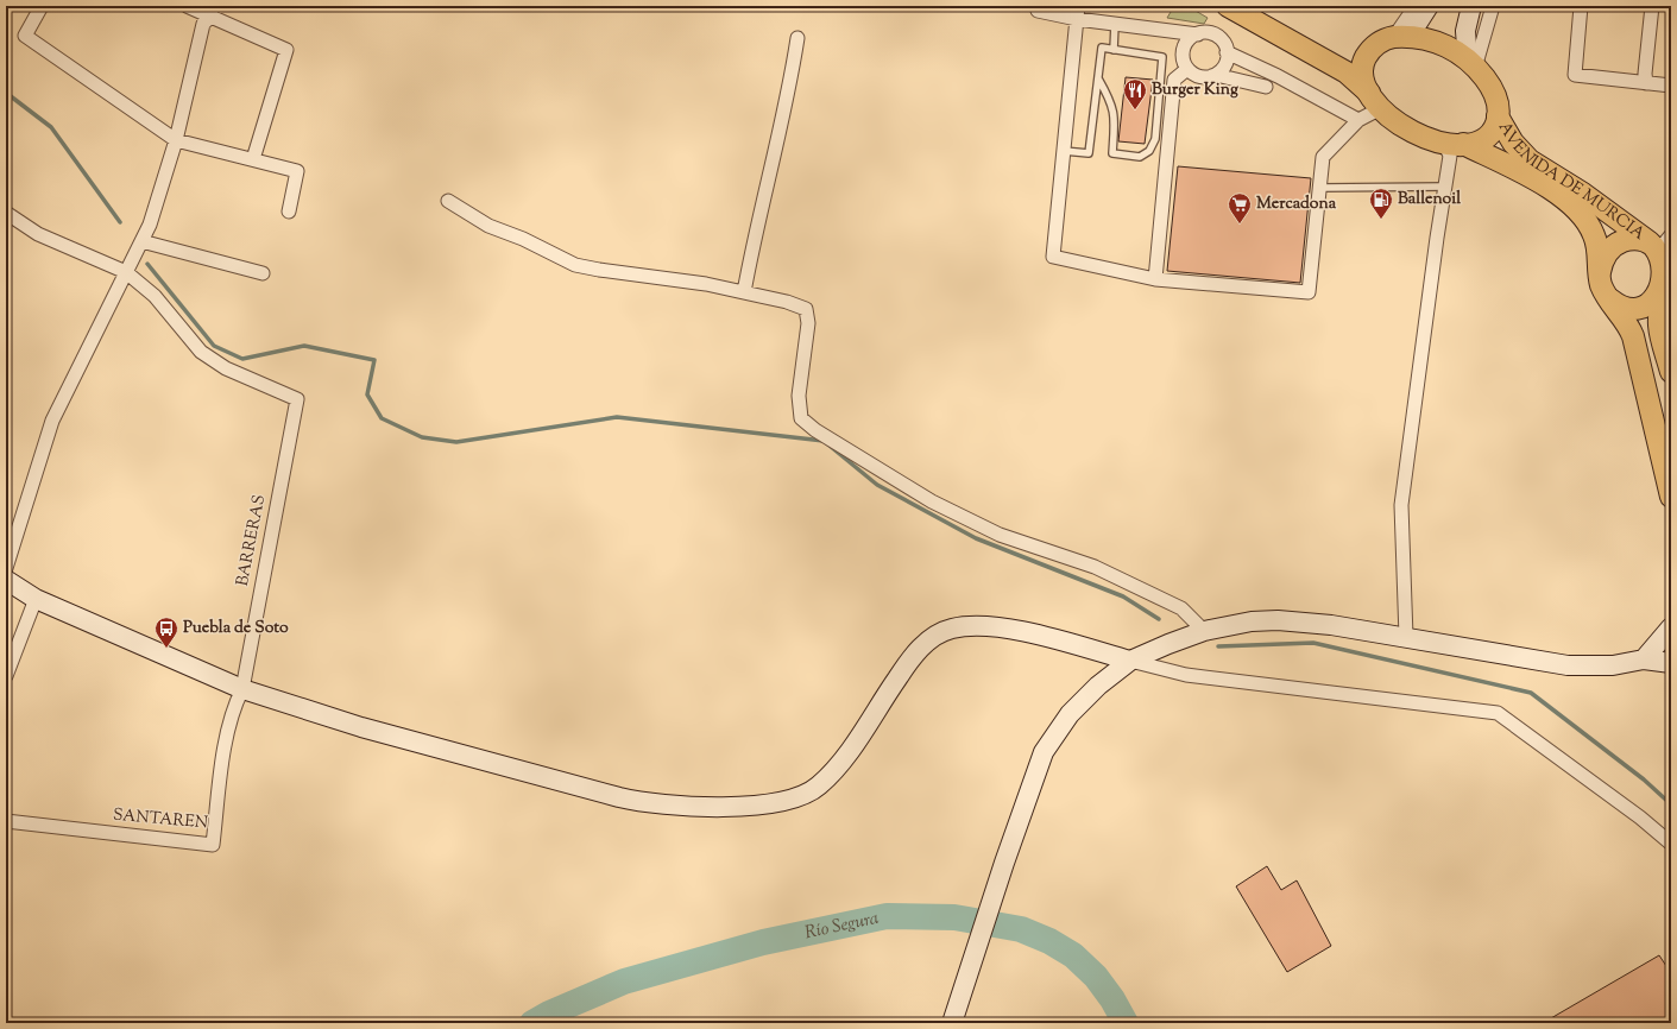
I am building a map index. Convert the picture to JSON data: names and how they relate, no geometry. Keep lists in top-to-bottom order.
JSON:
{
  "streets": {
    "main road": ["AVENIDA DE MURCIA"],
    "street": ["BARRERAS", "SANTAREN"]
  },
  "crossings": [
    ["BARRERAS", "SANTAREN"]
  ],
  "water": ["Río Segura"],
  "places": {
    "restaurant": ["Burger King"],
    "fuel station": ["Ballenoil"],
    "supermarket": ["Mercadona"],
    "bus stop": ["Puebla de Soto"]
  }
}
